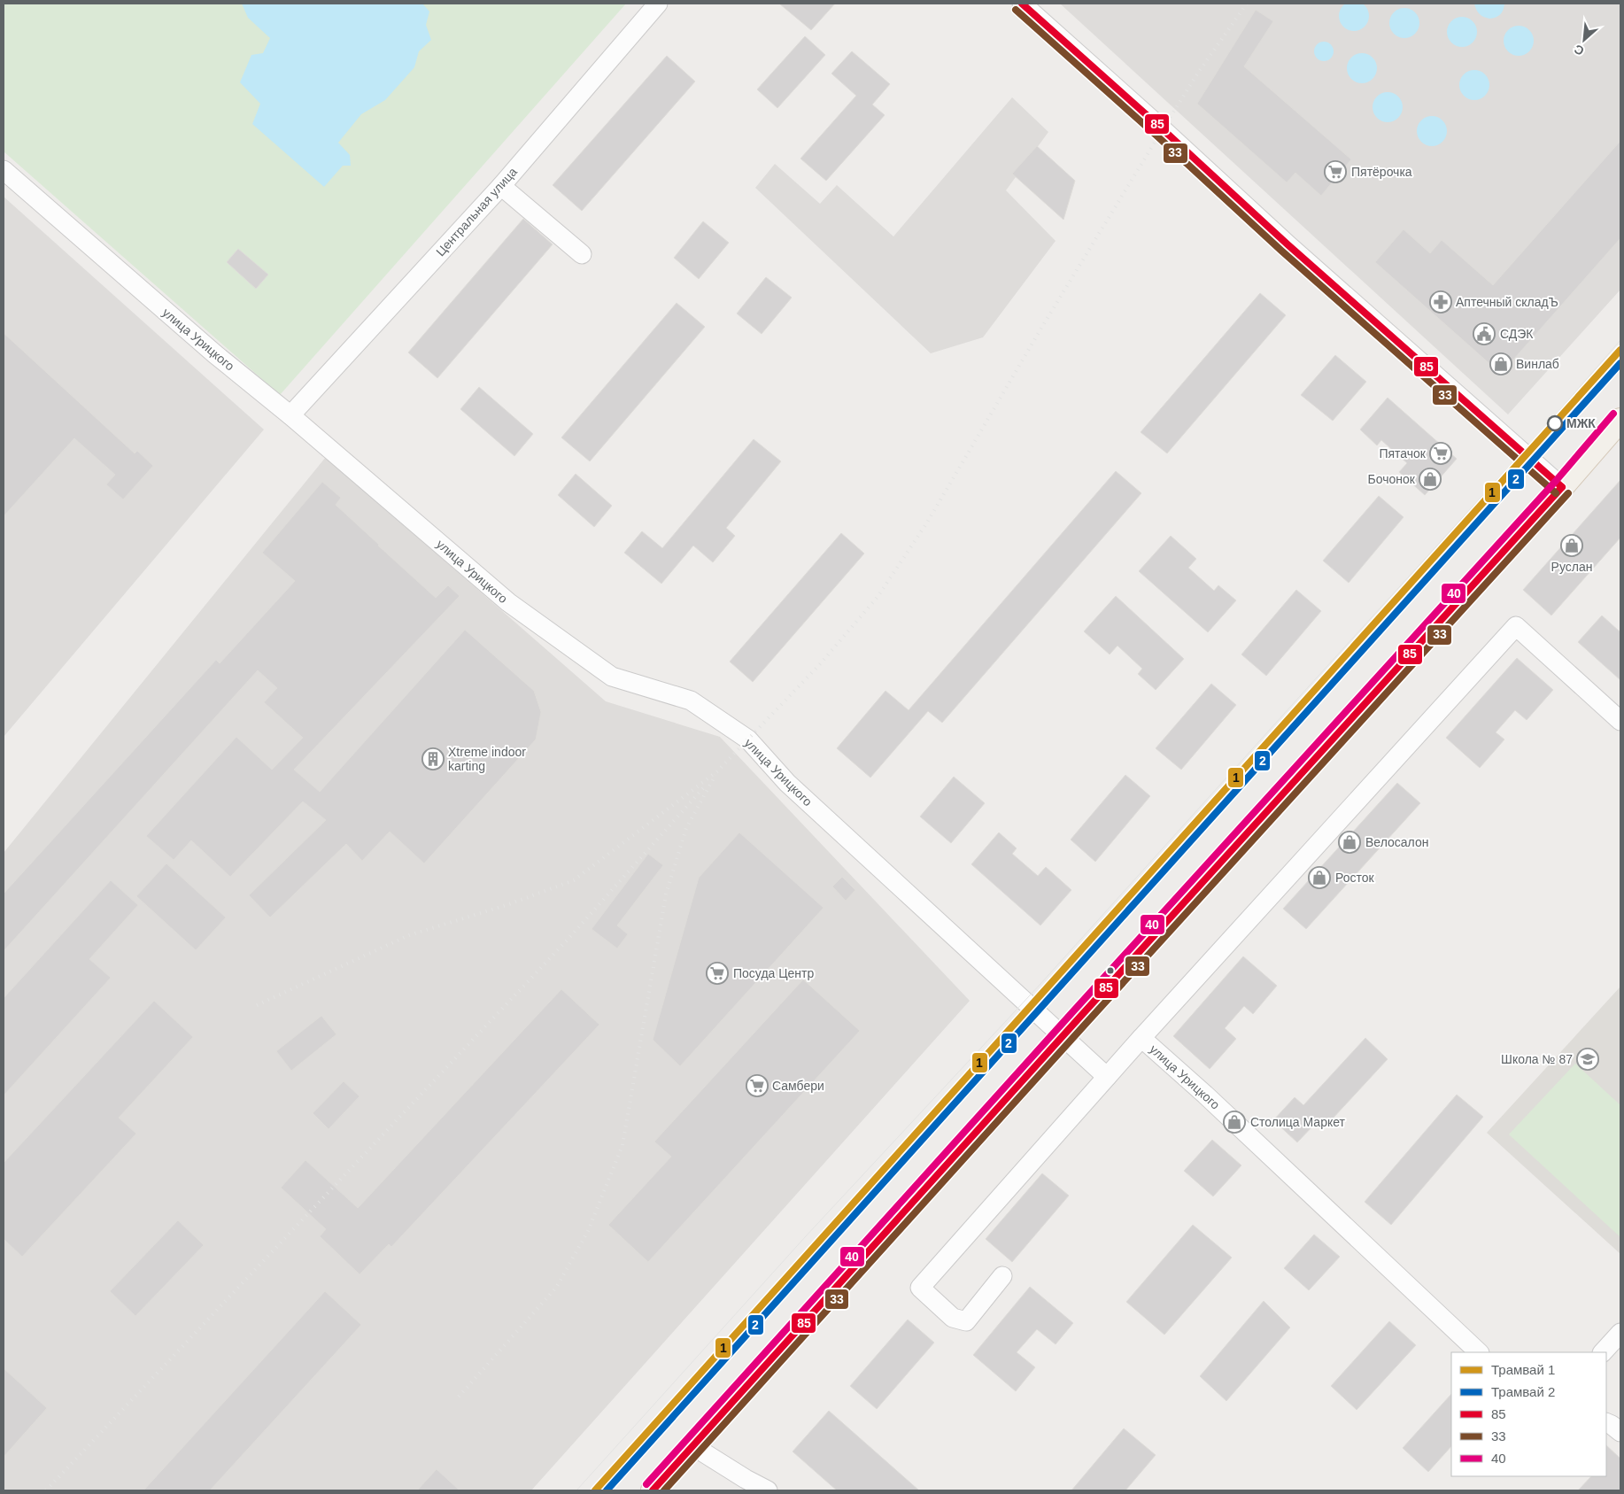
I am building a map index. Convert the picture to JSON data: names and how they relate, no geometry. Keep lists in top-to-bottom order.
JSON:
{
  "streets": {
    "street": ["Центральная улица", "улица Урицкого"]
  },
  "crossings": [
    ["Центральная улица", "улица Урицкого"]
  ],
  "places": {
    "supermarket": [
      "Пятёрочка",
      "Пятачок",
      "Посуда Центр",
      "Самбери"
    ],
    "pharmacy": ["Аптечный складЪ"],
    "public building": ["СДЭК"],
    "shop": [
      "Винлаб",
      "Бочонок",
      "Руслан",
      "Велосалон",
      "Росток",
      "Столица Маркет"
    ],
    "other": ["МЖК"],
    "building": ["Xtreme indoor karting"],
    "school or university": ["Школа № 87"]
  },
  "lines": [
    "transit line 85",
    "transit line 33",
    "tram line 1",
    "tram line 2",
    "transit line 40"
  ],
  "legend": [
    "Трамвай 1",
    "Трамвай 2",
    "85",
    "33",
    "40"
  ],
  "north": "bottom left"
}
